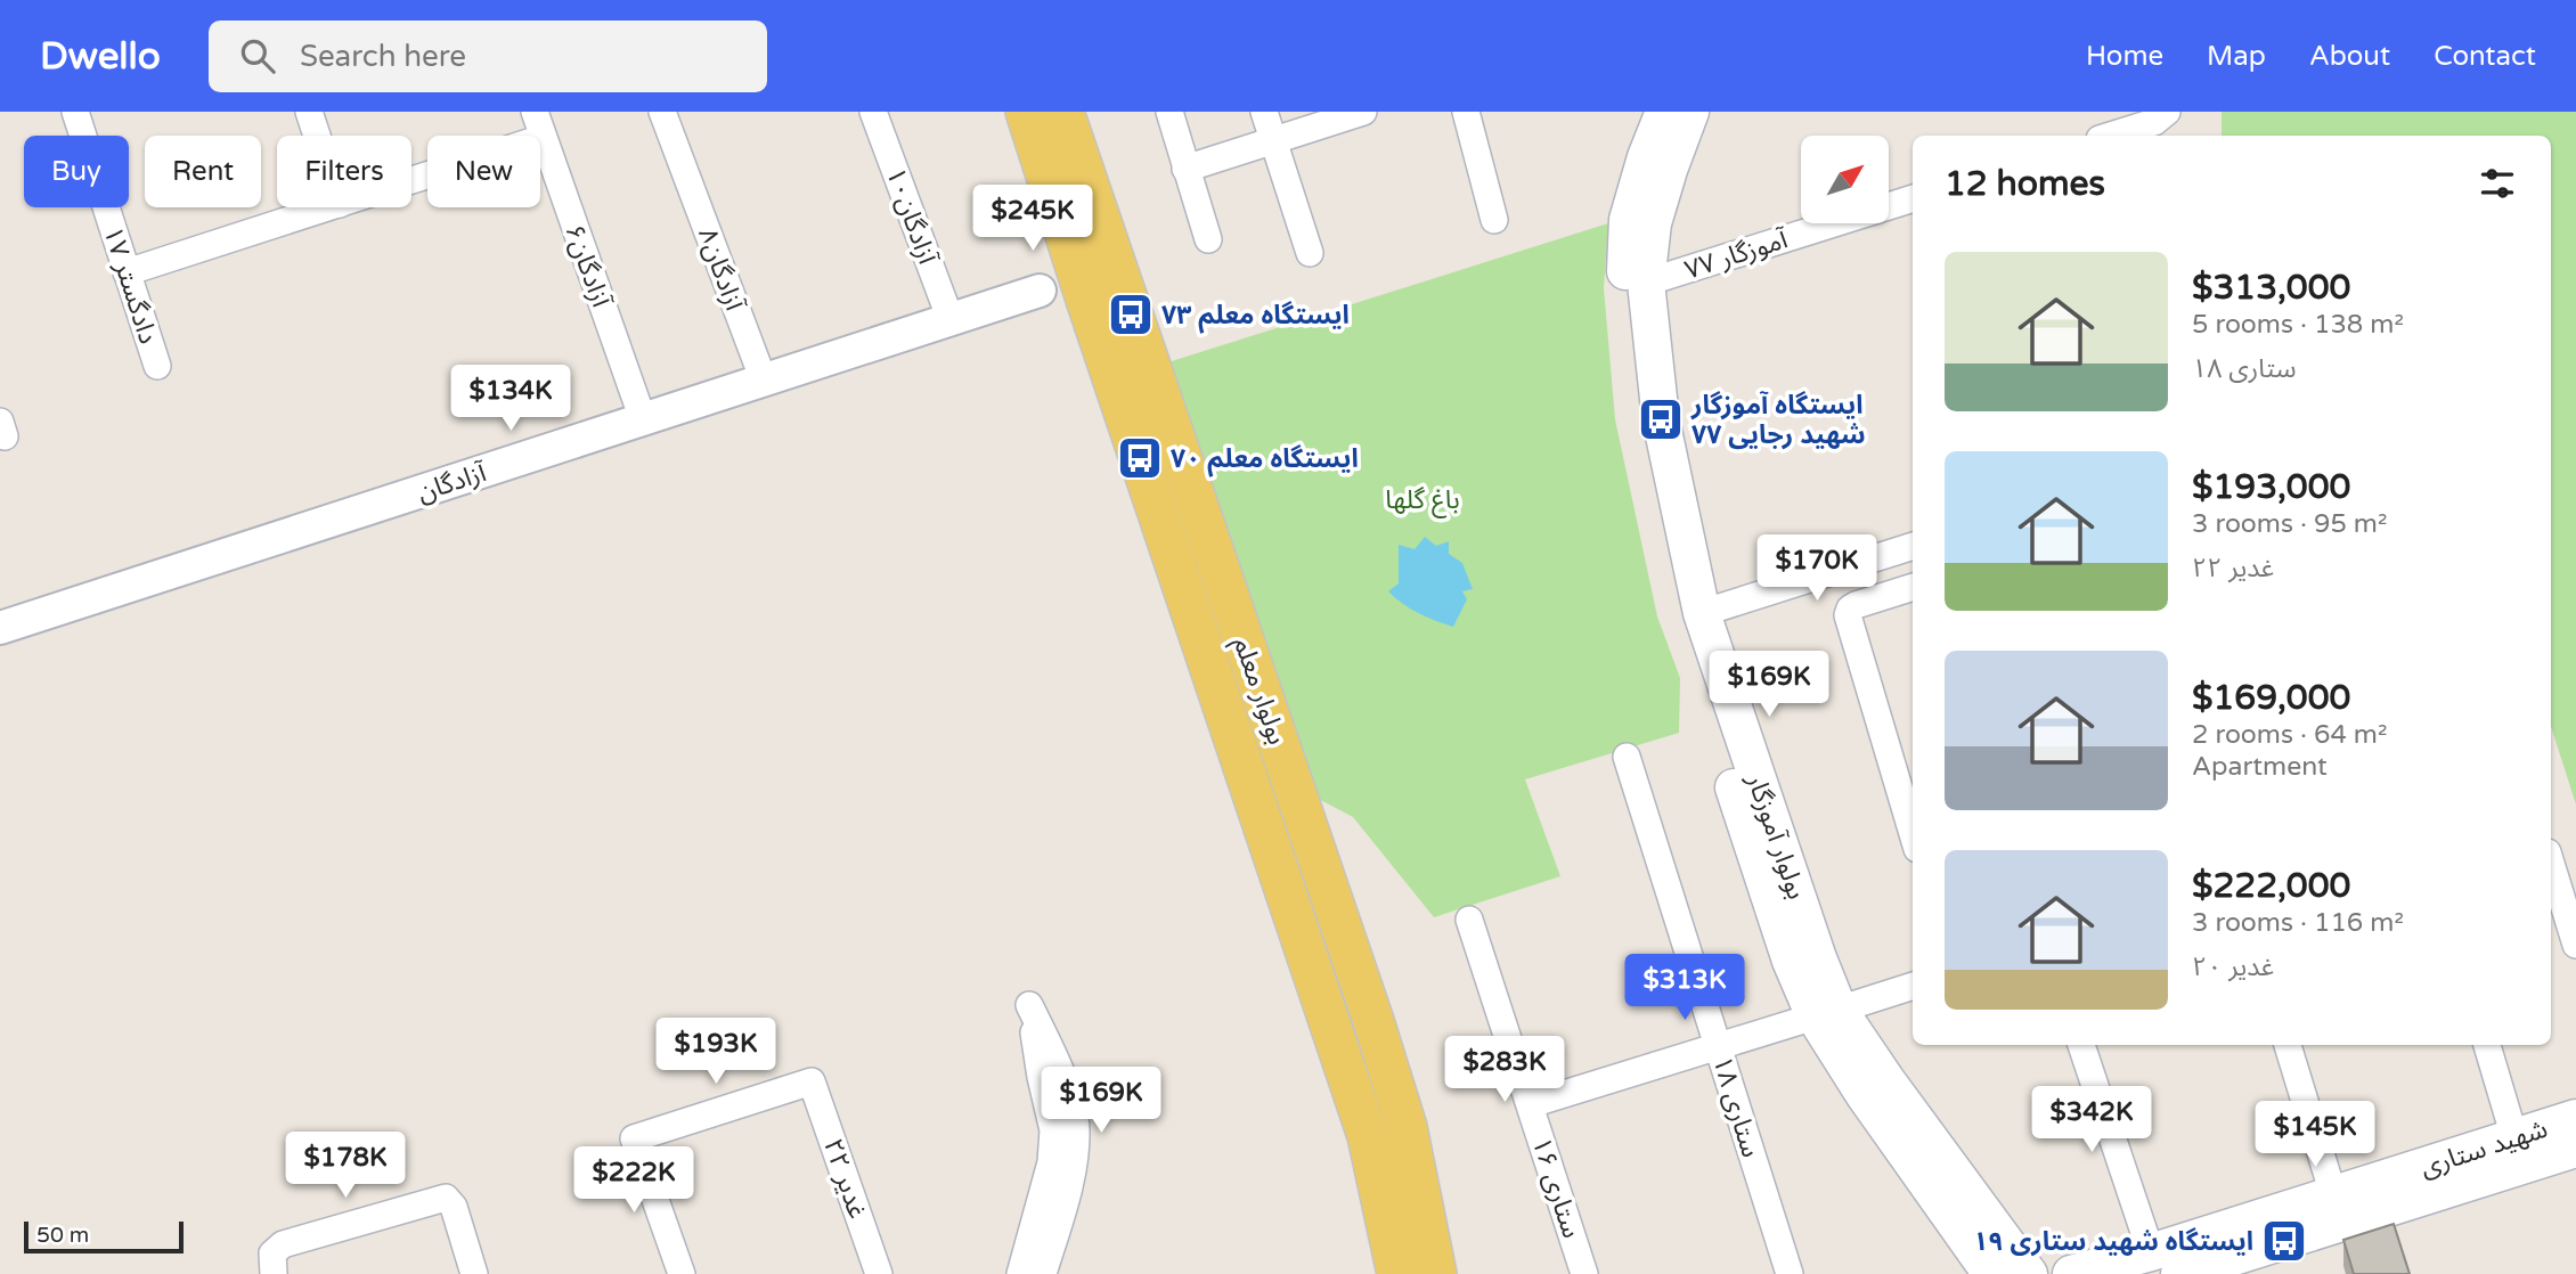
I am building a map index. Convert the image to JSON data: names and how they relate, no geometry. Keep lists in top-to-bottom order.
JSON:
{
  "streets": {
    "main road": ["بولوار معلم", "بولوار آموزگار", "شهید ستاری"],
    "street": [
      "آزادگان۱۰",
      "۷۷ آموزگار",
      "آزادگان۶",
      "آزادگان۸",
      "دادگستر ۱۷",
      "آزادگان",
      "ستاری ۱۸",
      "غدیر ۲۲",
      "ستاری ۱۶"
    ]
  },
  "crossings": [
    ["آزادگان۱۰", "آزادگان"],
    ["۷۷ آموزگار", "بولوار آموزگار"],
    ["آزادگان۶", "آزادگان"],
    ["آزادگان۸", "آزادگان"]
  ],
  "parks": ["باغ گلها"],
  "places": {
    "bus stop": [
      "ایستگاه معلم ۷۳",
      "ایستگاه آموزگار شهید رجایی ۷۷",
      "ایستگاه معلم ۷۰",
      "ایستگاه شهید ستاری ۱۹"
    ]
  },
  "scale_bar": "50 m",
  "north": "top right",
  "page": {
    "header": "Dwello",
    "search": "Search here",
    "nav": [
      "Home",
      "Map",
      "About",
      "Contact"
    ],
    "chip": [
      "Buy",
      "Rent",
      "Filters",
      "New"
    ],
    "heading": "12 homes",
    "price": [
      "$245K",
      "$134K",
      "$170K",
      "$169K",
      "$313K",
      "$193K",
      "$283K",
      "$169K",
      "$342K",
      "$145K",
      "$178K",
      "$222K"
    ],
    "list": [
      {
        "name": "$313,000",
        "note": "5 rooms · 138 m² · ستاری ۱۸"
      },
      {
        "name": "$193,000",
        "note": "3 rooms · 95 m² · غدیر ۲۲"
      },
      {
        "name": "$169,000",
        "note": "2 rooms · 64 m² · Apartment"
      },
      {
        "name": "$222,000",
        "note": "3 rooms · 116 m² · غدیر ۲۰"
      }
    ],
    "scale": "50 m"
  }
}
